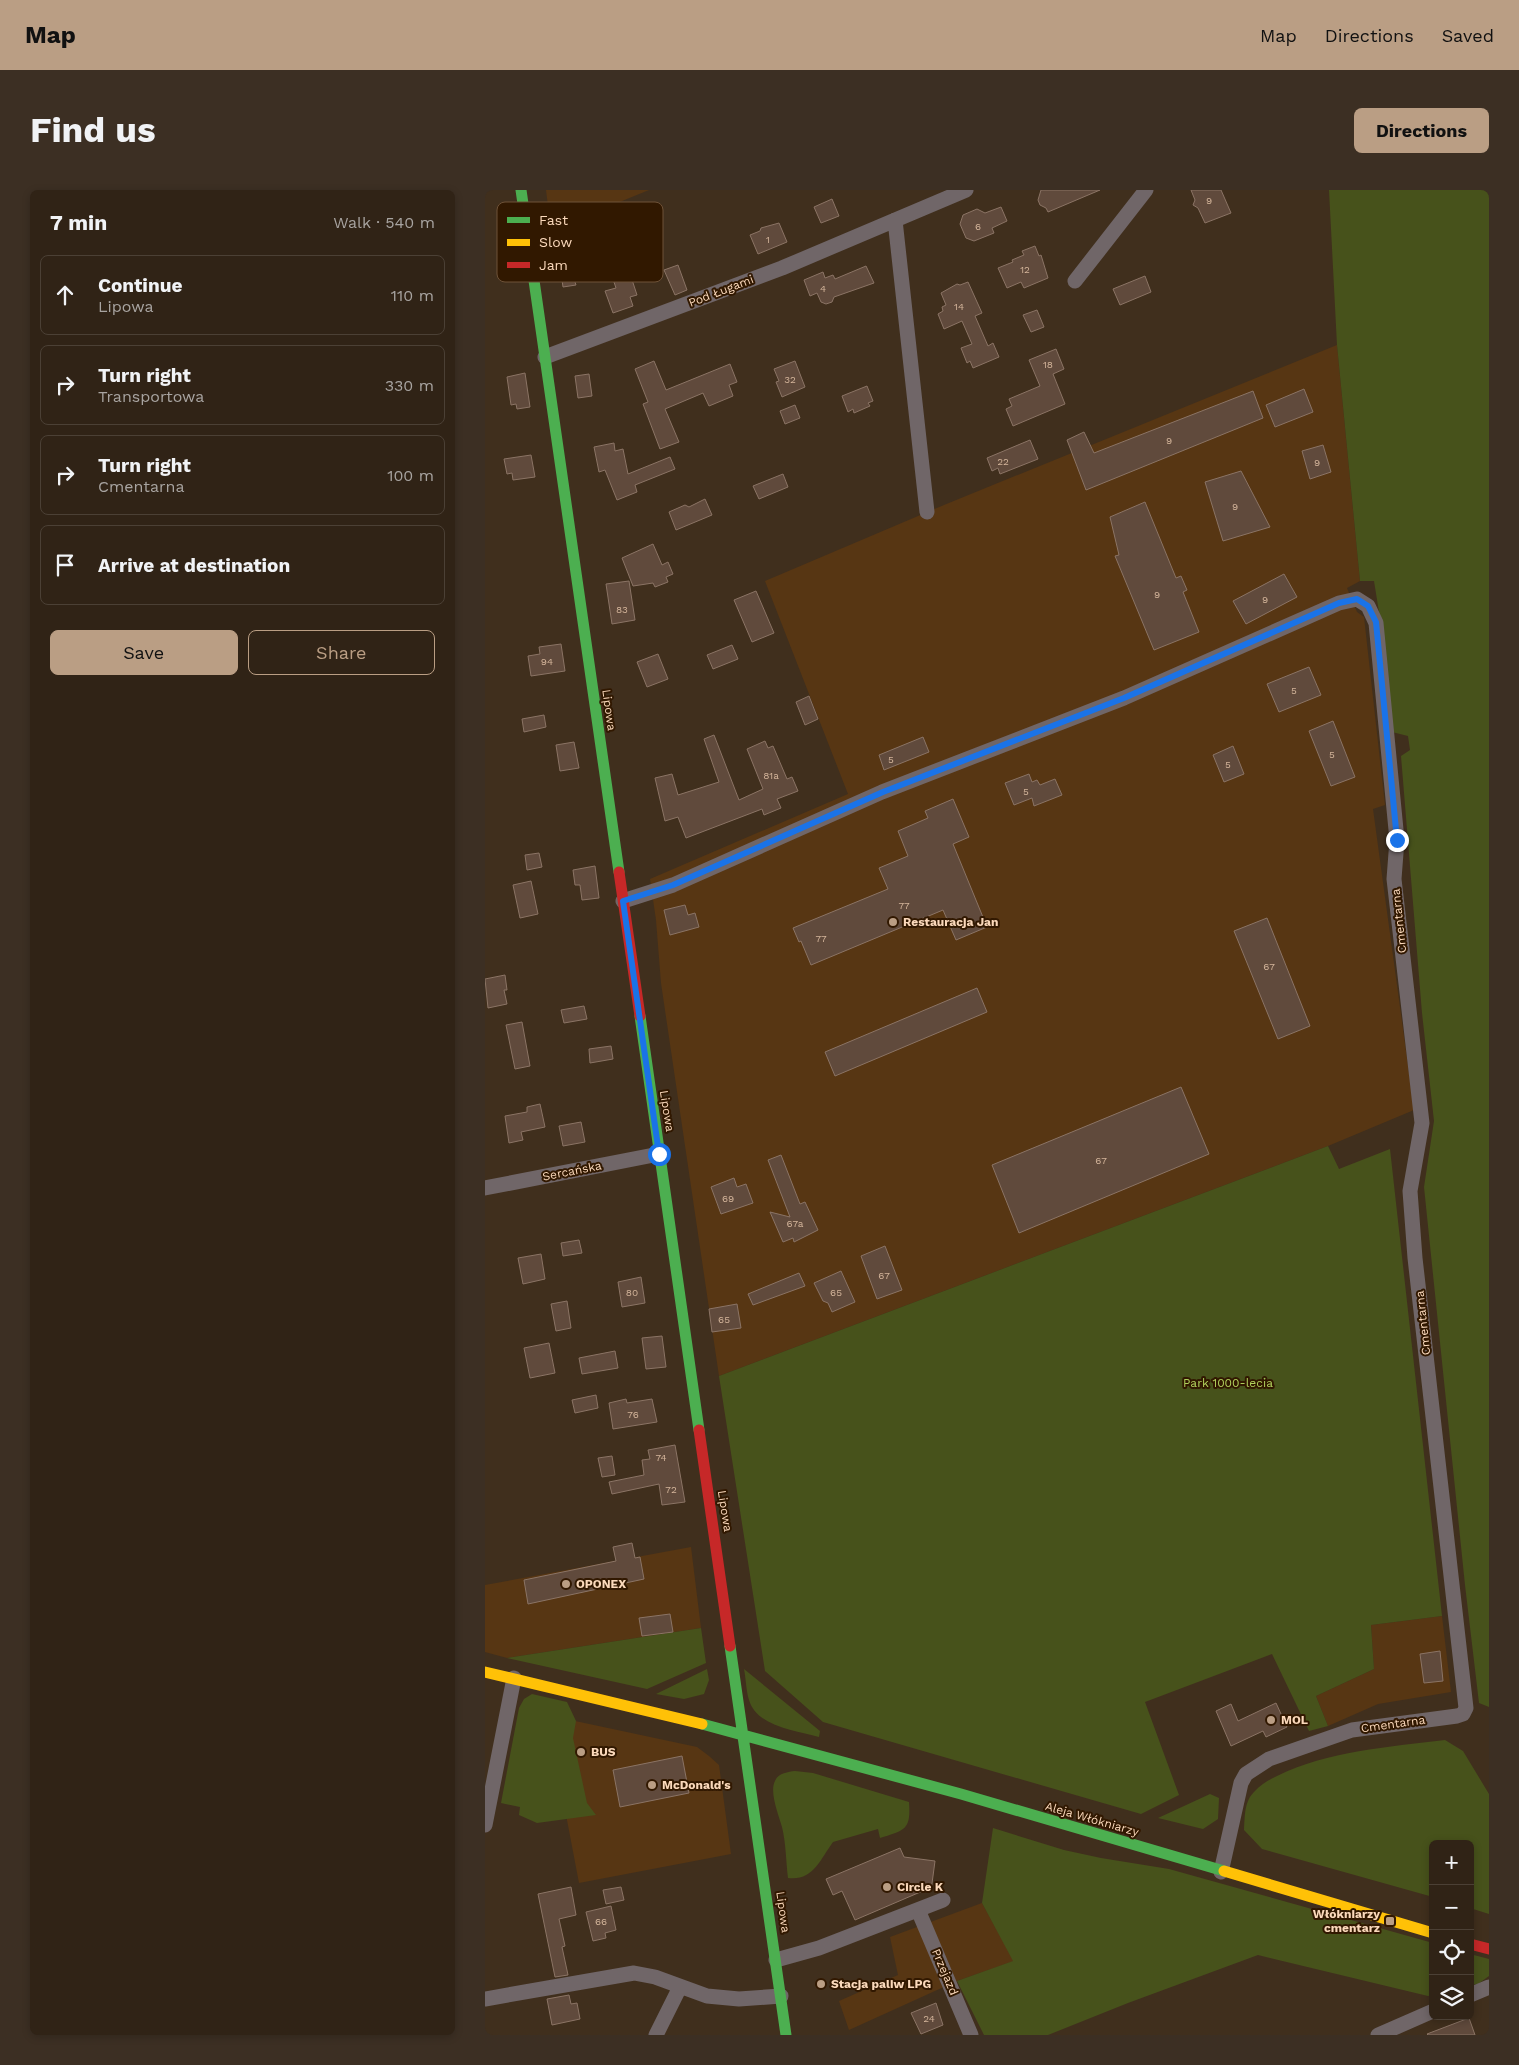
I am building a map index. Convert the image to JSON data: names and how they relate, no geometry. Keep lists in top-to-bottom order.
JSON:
{
  "streets": {
    "main road": ["Lipowa", "Aleja Włókniarzy"],
    "street": [
      "Pod Ługami",
      "Cmentarna",
      "Sercańska",
      "Przejazd"
    ]
  },
  "crossings": [
    ["Pod Ługami", "Lipowa"],
    ["Lipowa", "Cmentarna"],
    ["Lipowa", "Sercańska"],
    ["Lipowa", "Aleja Włókniarzy"],
    ["Cmentarna", "Aleja Włókniarzy"]
  ],
  "parks": ["Park 1000-lecia"],
  "places": {
    "other": [
      "Restauracja Jan",
      "OPONEX",
      "MOL",
      "BUS",
      "McDonald's",
      "Circle K",
      "Stacja paliw LPG"
    ],
    "transit": ["Włókniarzy cmentarz"]
  },
  "house_numbers": [
    "9",
    "6",
    "1",
    "12",
    "4",
    "14",
    "18",
    "32",
    "9",
    "22",
    "9",
    "9",
    "9",
    "9",
    "83",
    "94",
    "5",
    "5",
    "5",
    "5",
    "81a",
    "5",
    "77",
    "77",
    "67",
    "67",
    "69",
    "67a",
    "67",
    "80",
    "65",
    "65",
    "76",
    "74",
    "72",
    "66",
    "24"
  ],
  "legend": ["Fast", "Slow", "Jam"],
  "page": {
    "header": "Map",
    "nav": ["Map", "Directions", "Saved"],
    "buttons": [
      "Directions",
      ["Save", "Share"]
    ],
    "title": "Find us",
    "heading": ["7 min", "Walk · 540 m"],
    "list": [
      ["Continue", "Lipowa", "110 m"],
      ["Turn right", "Transportowa", "330 m"],
      ["Turn right", "Cmentarna", "100 m"],
      "Arrive at destination"
    ],
    "map_buttons": ["+", "−"]
  }
}
